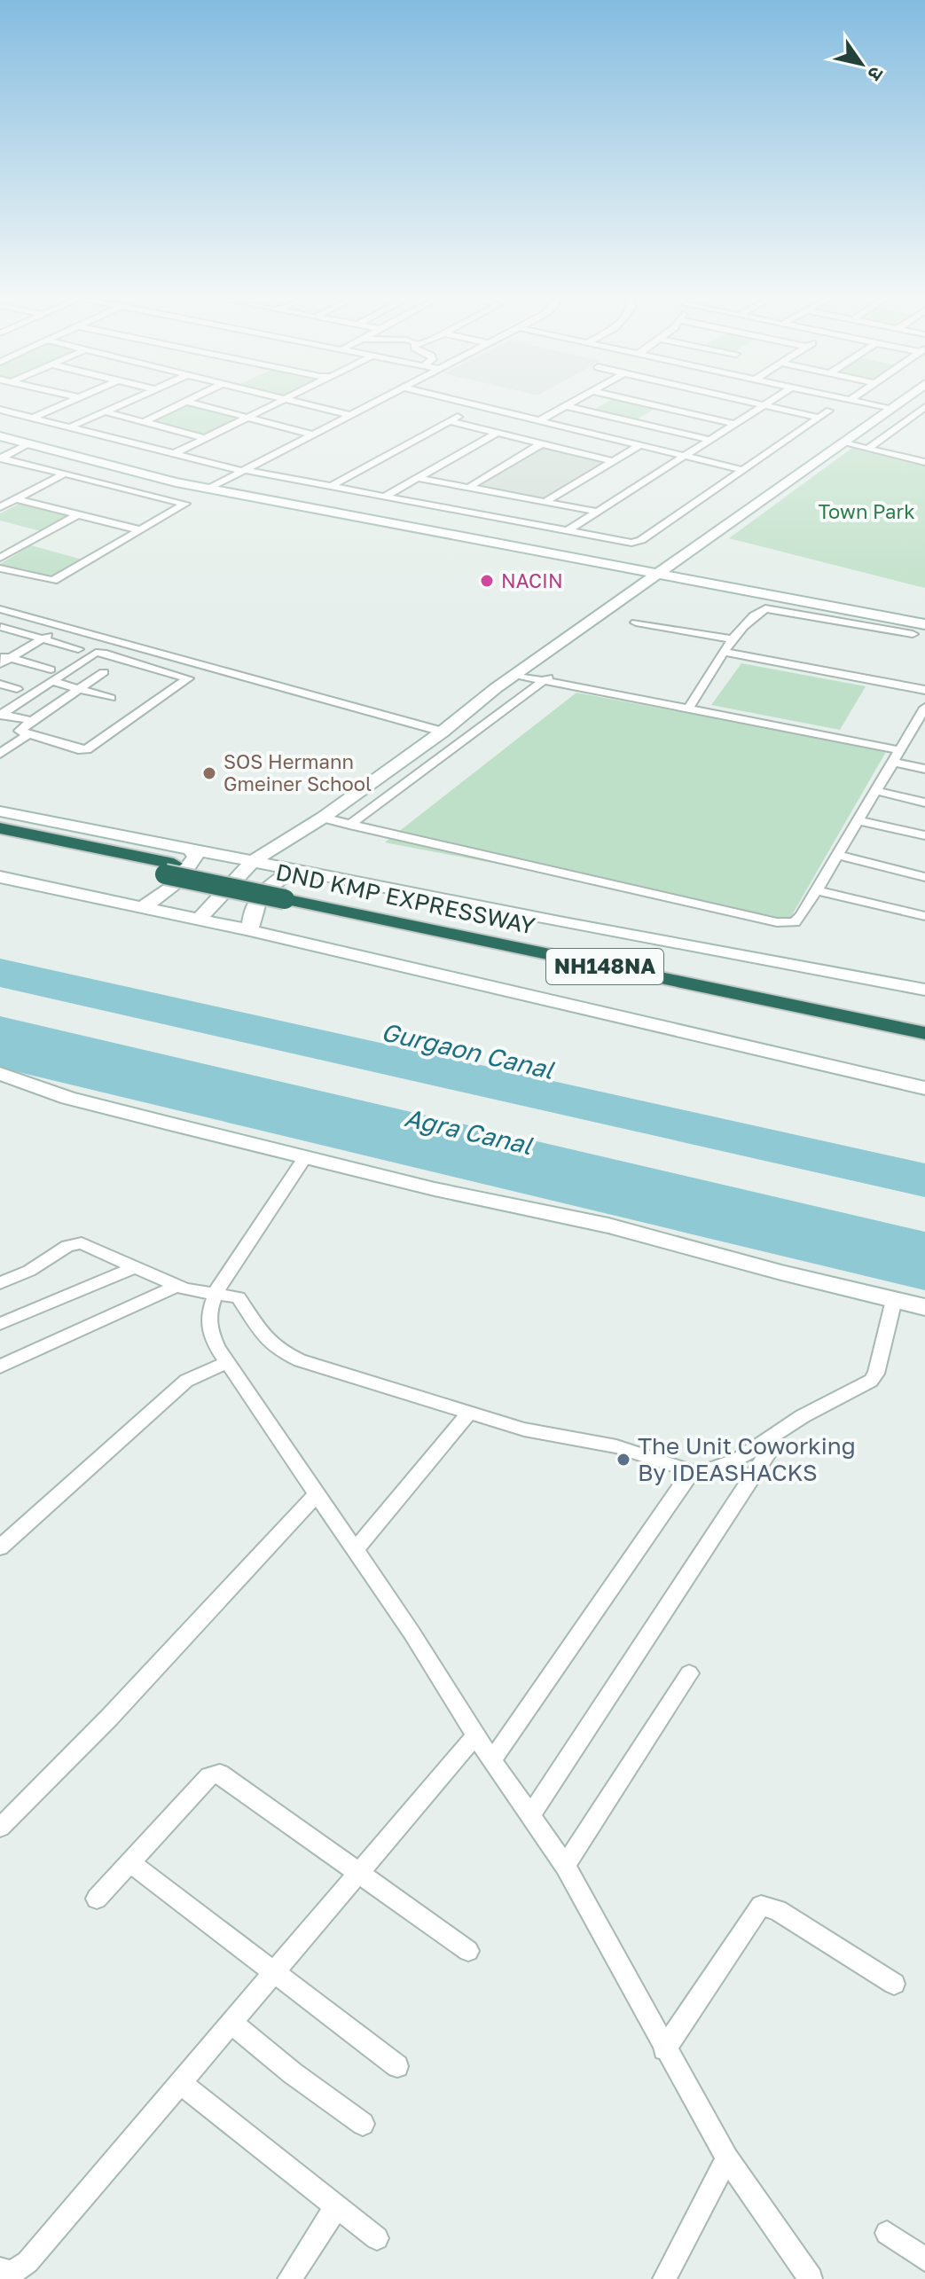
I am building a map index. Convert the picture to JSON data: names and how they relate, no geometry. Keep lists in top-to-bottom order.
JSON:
{
  "streets": {
    "highway": ["DND KMP EXPRESSWAY", "NH148NA"]
  },
  "water": ["Gurgaon Canal", "Agra Canal"],
  "parks": ["Town Park"],
  "places": ["NACIN", "SOS Hermann Gmeiner School", "The Unit Coworking By IDEASHACKS"],
  "north": "bottom right"
}
